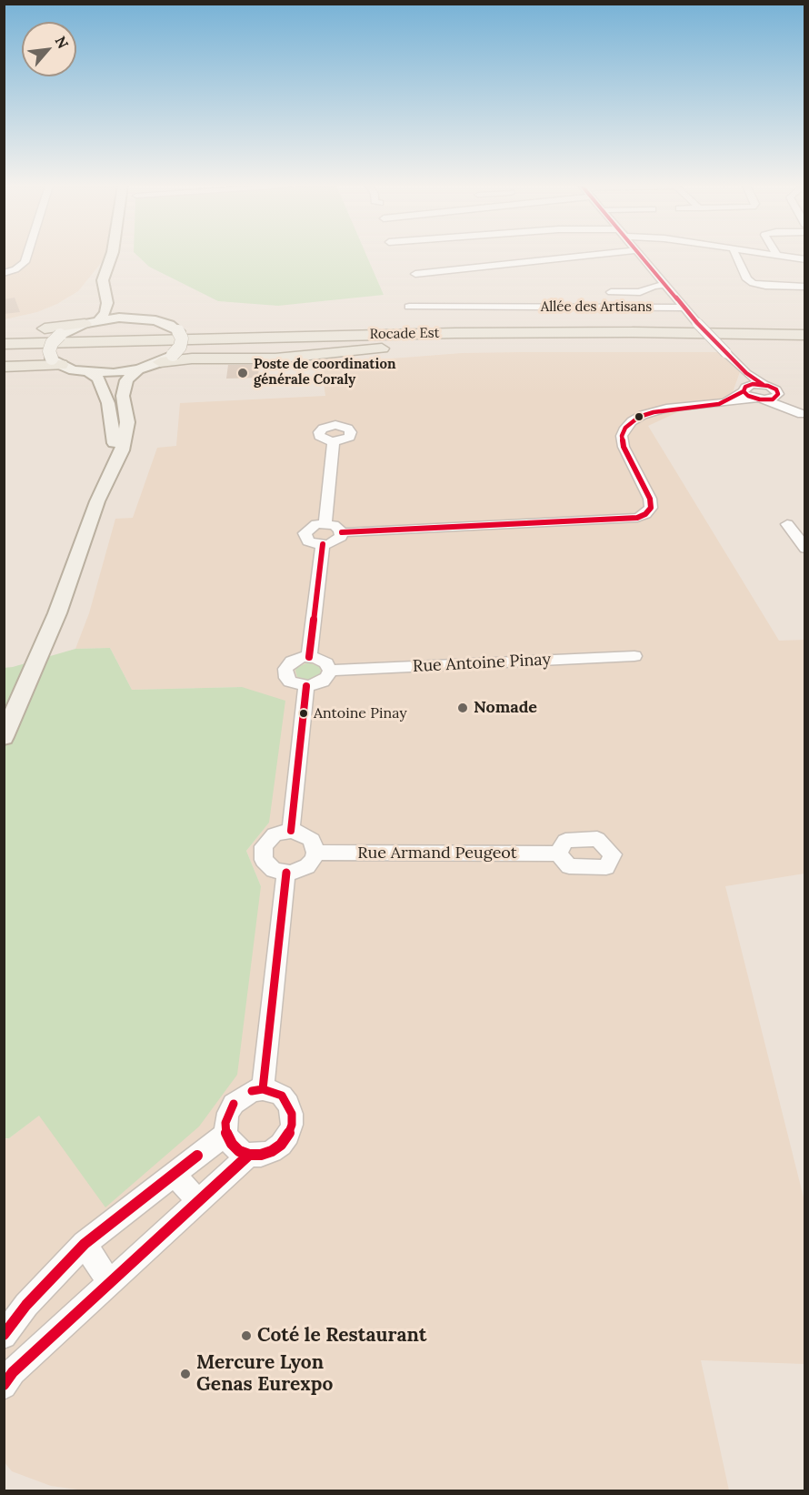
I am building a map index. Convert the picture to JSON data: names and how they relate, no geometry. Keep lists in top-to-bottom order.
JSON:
{
  "streets": {
    "highway": ["Rocade Est"],
    "street": ["Allée des Artisans", "Rue Antoine Pinay", "Rue Armand Peugeot"]
  },
  "places": [
    "Poste de coordination générale Coraly",
    "Nomade",
    "Antoine Pinay",
    "Coté le Restaurant",
    "Mercure Lyon Genas Eurexpo"
  ],
  "north": "top right"
}
